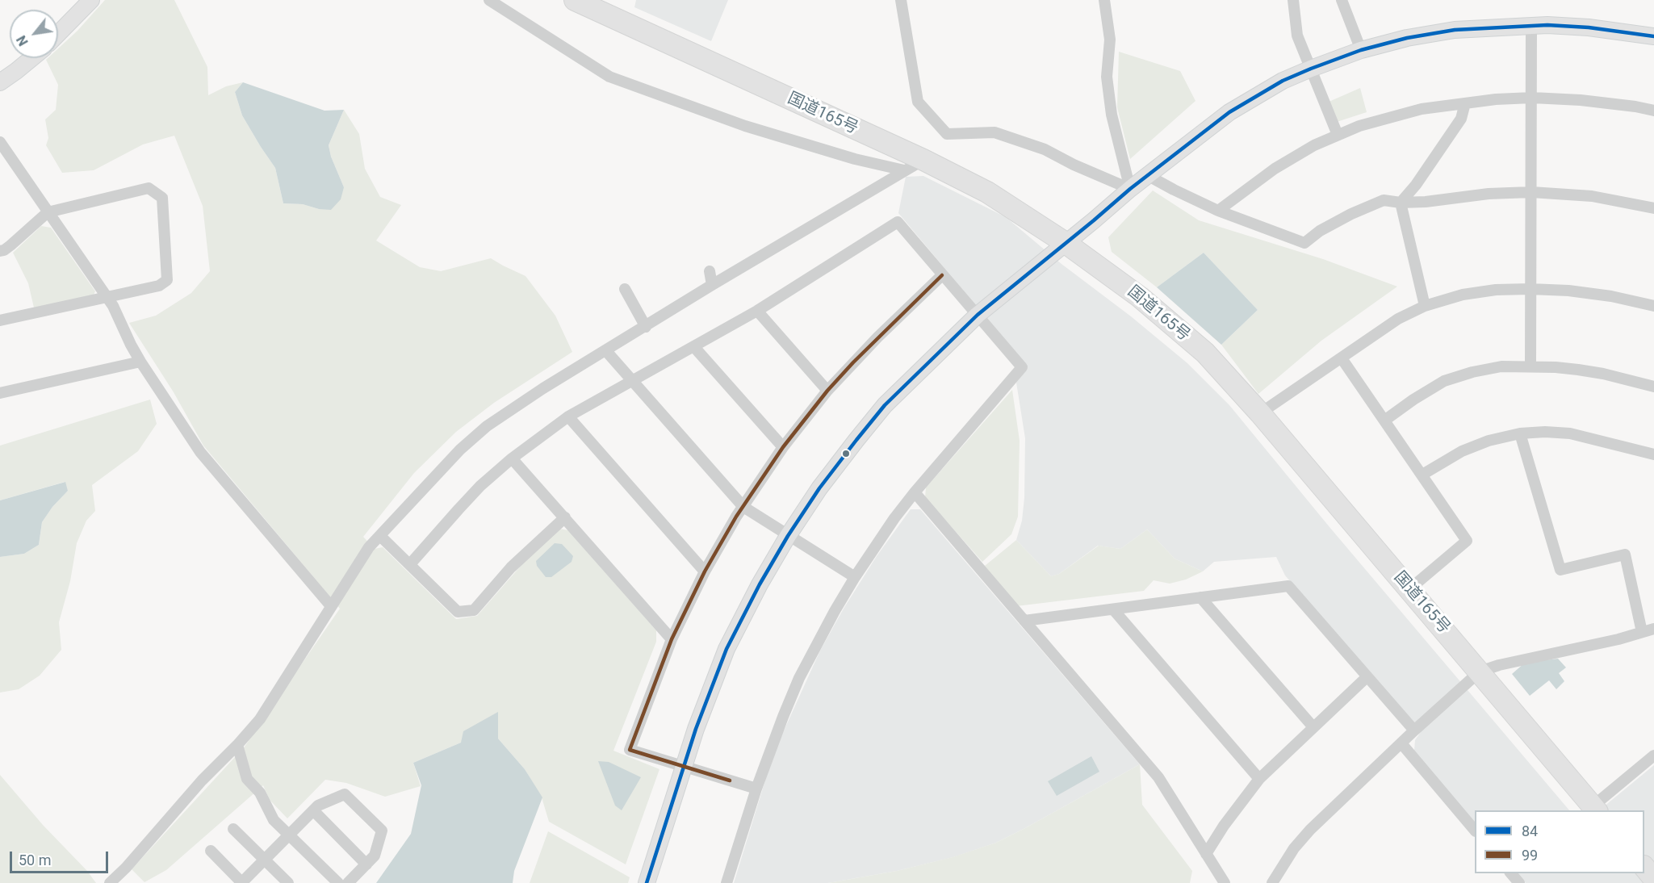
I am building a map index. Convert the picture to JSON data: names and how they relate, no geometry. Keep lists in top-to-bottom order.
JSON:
{
  "streets": {
    "highway": ["国道165号"]
  },
  "lines": ["transit line 84", "transit line 99"],
  "legend": ["84", "99"],
  "scale_bar": "50 m",
  "north": "bottom left"
}
